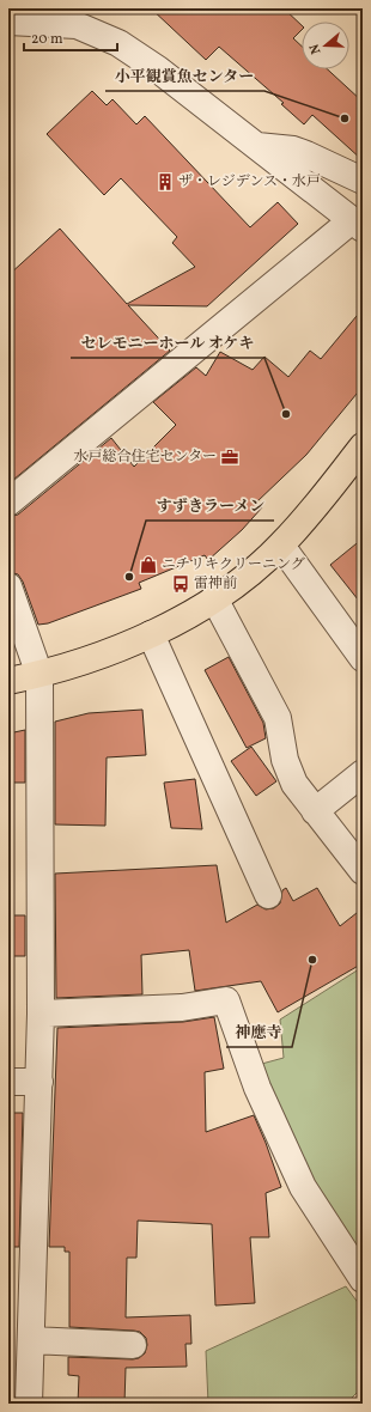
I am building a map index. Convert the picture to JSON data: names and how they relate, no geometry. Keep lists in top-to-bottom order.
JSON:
{
  "places": {
    "other": [
      "小平観賞魚センター",
      "セレモニーホール オケキ",
      "すずきラーメン",
      "神應寺"
    ],
    "building": ["ザ・レジデンス・水戸"],
    "office": ["水戸総合住宅センター"],
    "shop": ["ニチリキクリーニング"],
    "bus stop": ["雷神前"]
  },
  "scale_bar": "20 m",
  "north": "left"
}
